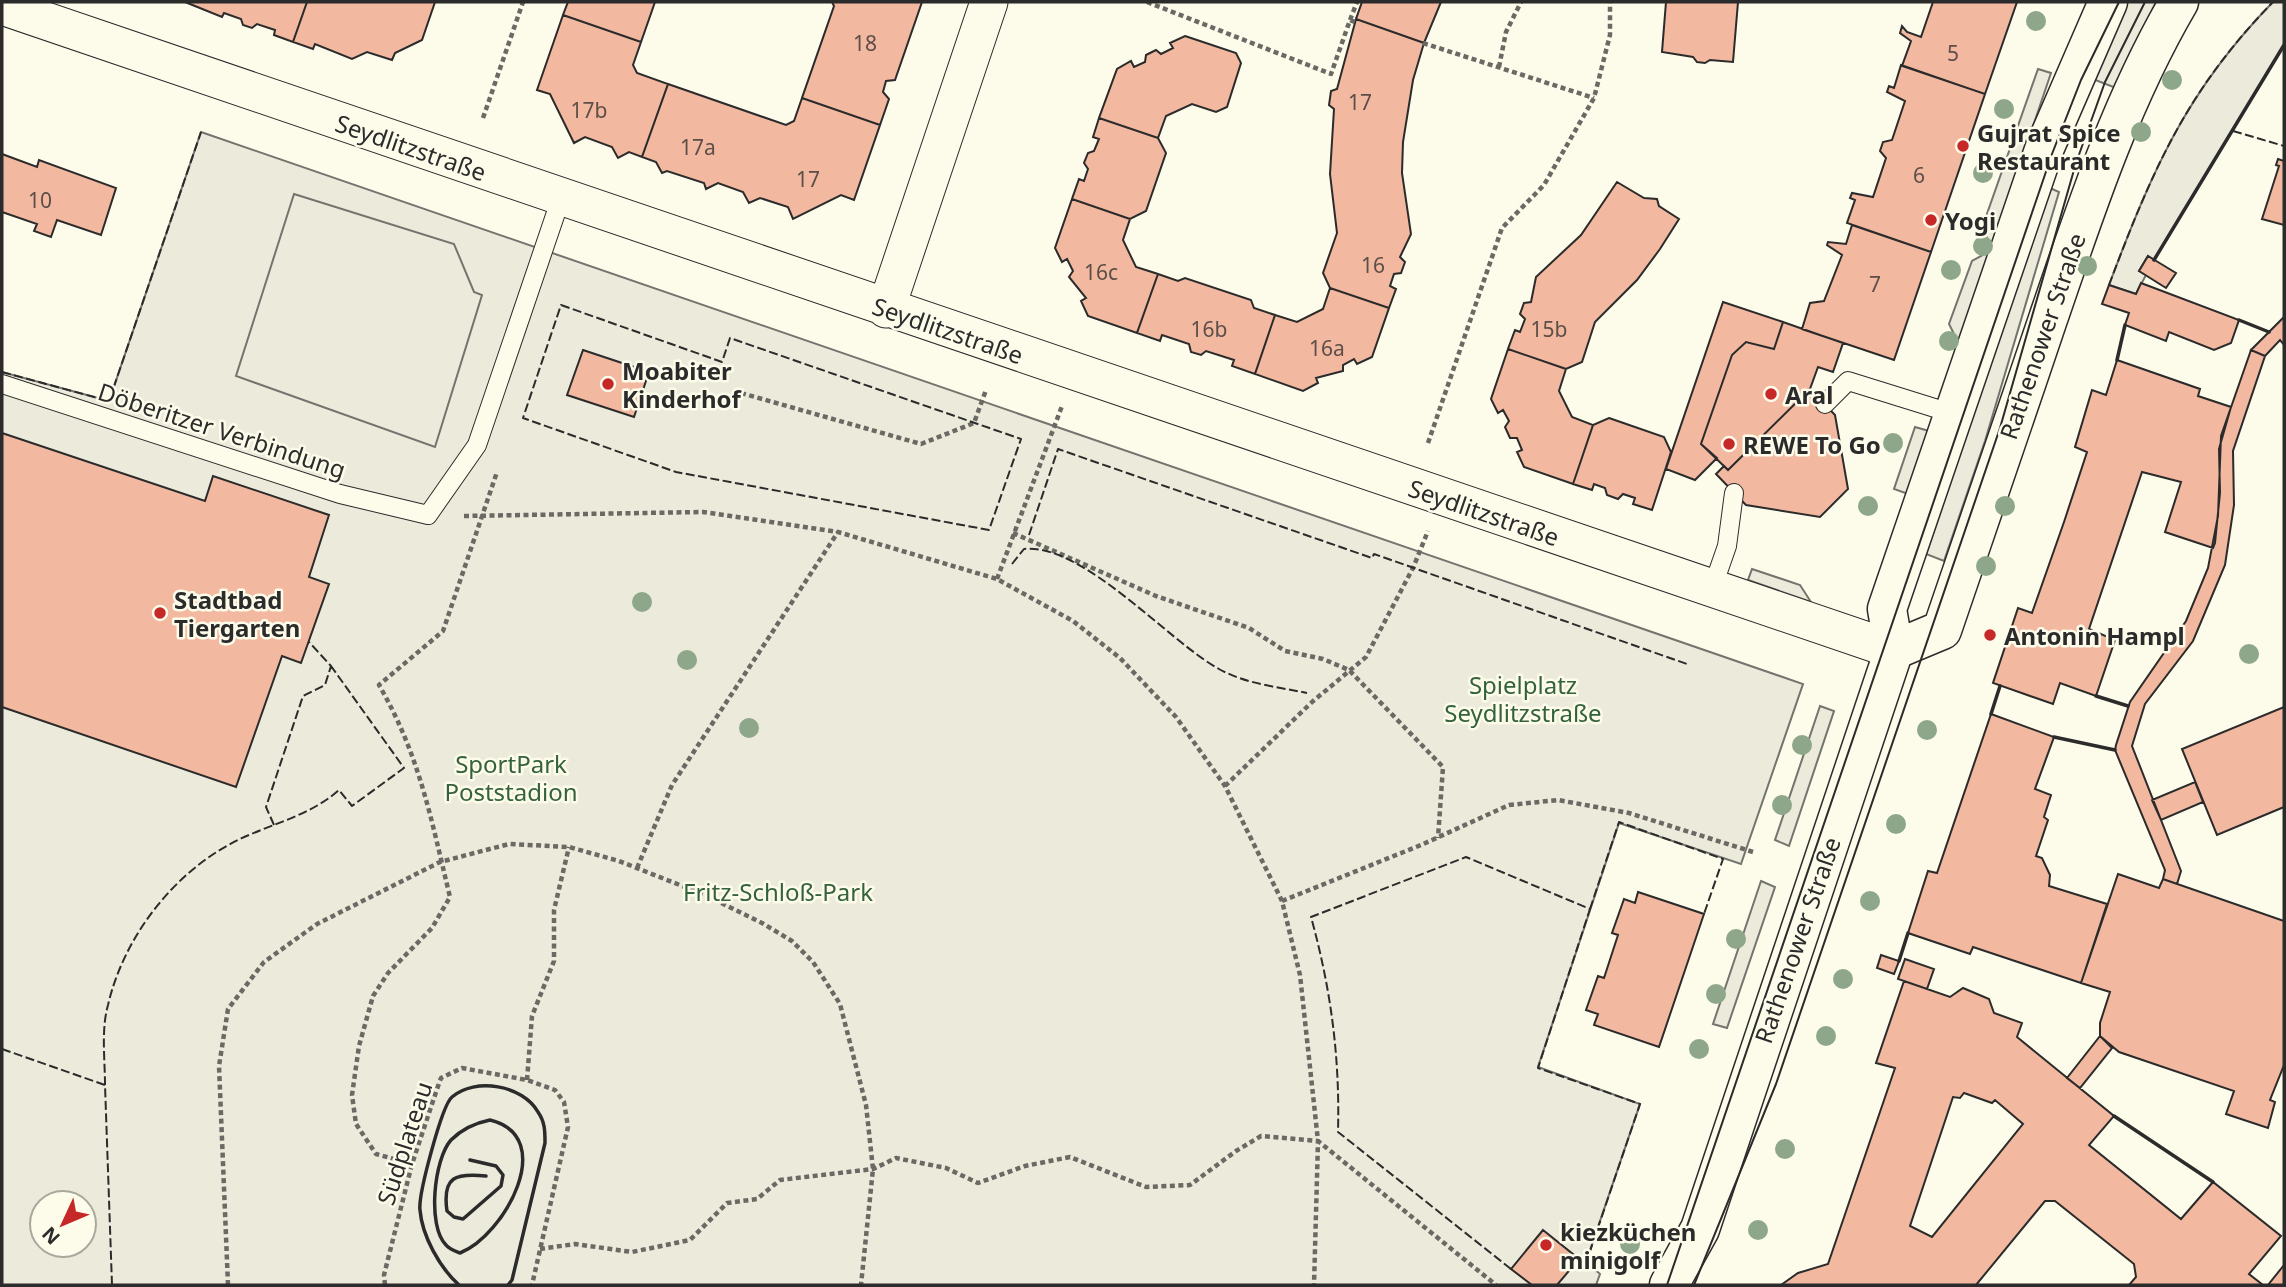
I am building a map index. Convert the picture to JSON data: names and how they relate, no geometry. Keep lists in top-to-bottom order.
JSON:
{
  "streets": {
    "main road": ["Rathenower Straße"],
    "street": ["Seydlitzstraße"],
    "lane": ["Döberitzer Verbindung"],
    "path": ["Südplateau"]
  },
  "crossings": [
    ["Seydlitzstraße", "Rathenower Straße"],
    ["Seydlitzstraße", "Döberitzer Verbindung"]
  ],
  "parks": ["Spielplatz Seydlitzstraße", "SportPark Poststadion", "Fritz-Schloß-Park"],
  "places": [
    "Gujrat Spice Restaurant",
    "Yogi",
    "Moabiter Kinderhof",
    "Aral",
    "REWE To Go",
    "Stadtbad Tiergarten",
    "Antonin Hampl",
    "kiezküchen minigolf"
  ],
  "house_numbers": [
    "18",
    "5",
    "17",
    "17b",
    "17a",
    "6",
    "17",
    "10",
    "16",
    "16c",
    "7",
    "16b",
    "15b",
    "16a"
  ],
  "north": "bottom left"
}
